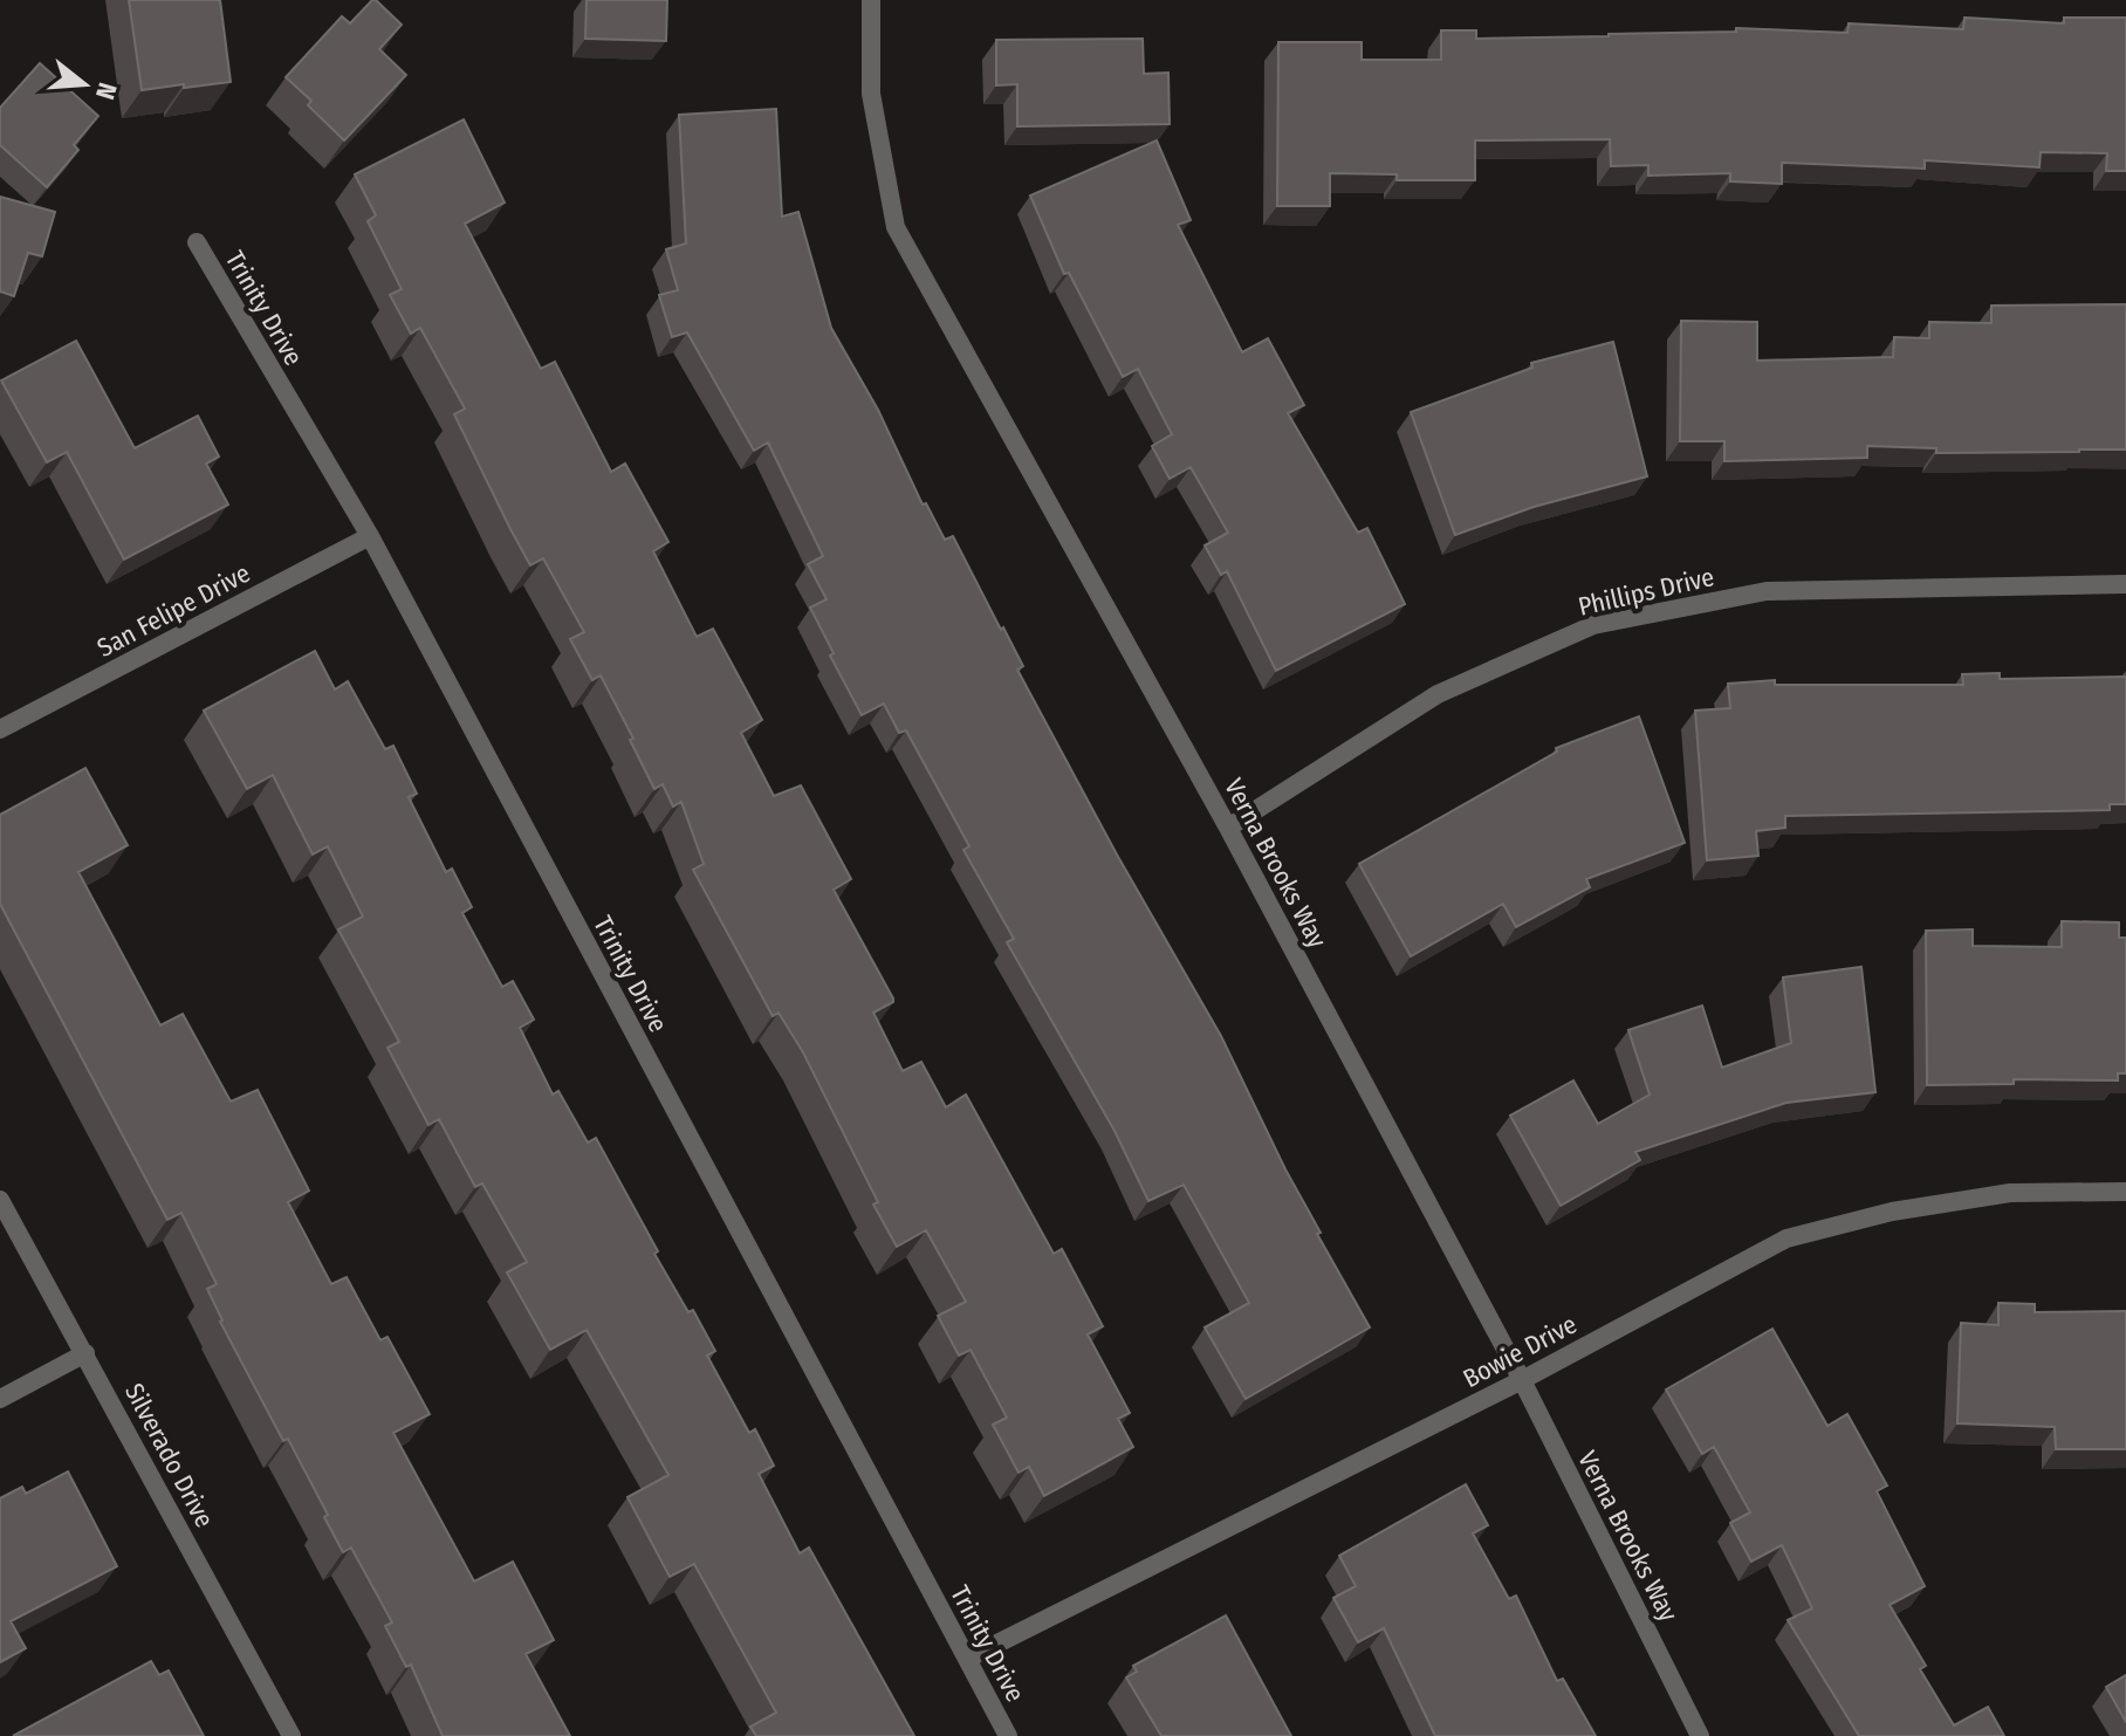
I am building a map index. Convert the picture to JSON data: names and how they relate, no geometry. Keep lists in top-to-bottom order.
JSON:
{
  "streets": {
    "street": [
      "Trinity Drive",
      "Phillips Drive",
      "San Felipe Drive",
      "Verna Brooks Way",
      "Bowie Drive",
      "Silverado Drive"
    ]
  },
  "crossings": [
    ["Trinity Drive", "San Felipe Drive"],
    ["Trinity Drive", "Bowie Drive"],
    ["Phillips Drive", "Verna Brooks Way"],
    ["Verna Brooks Way", "Bowie Drive"]
  ],
  "north": "right"
}
